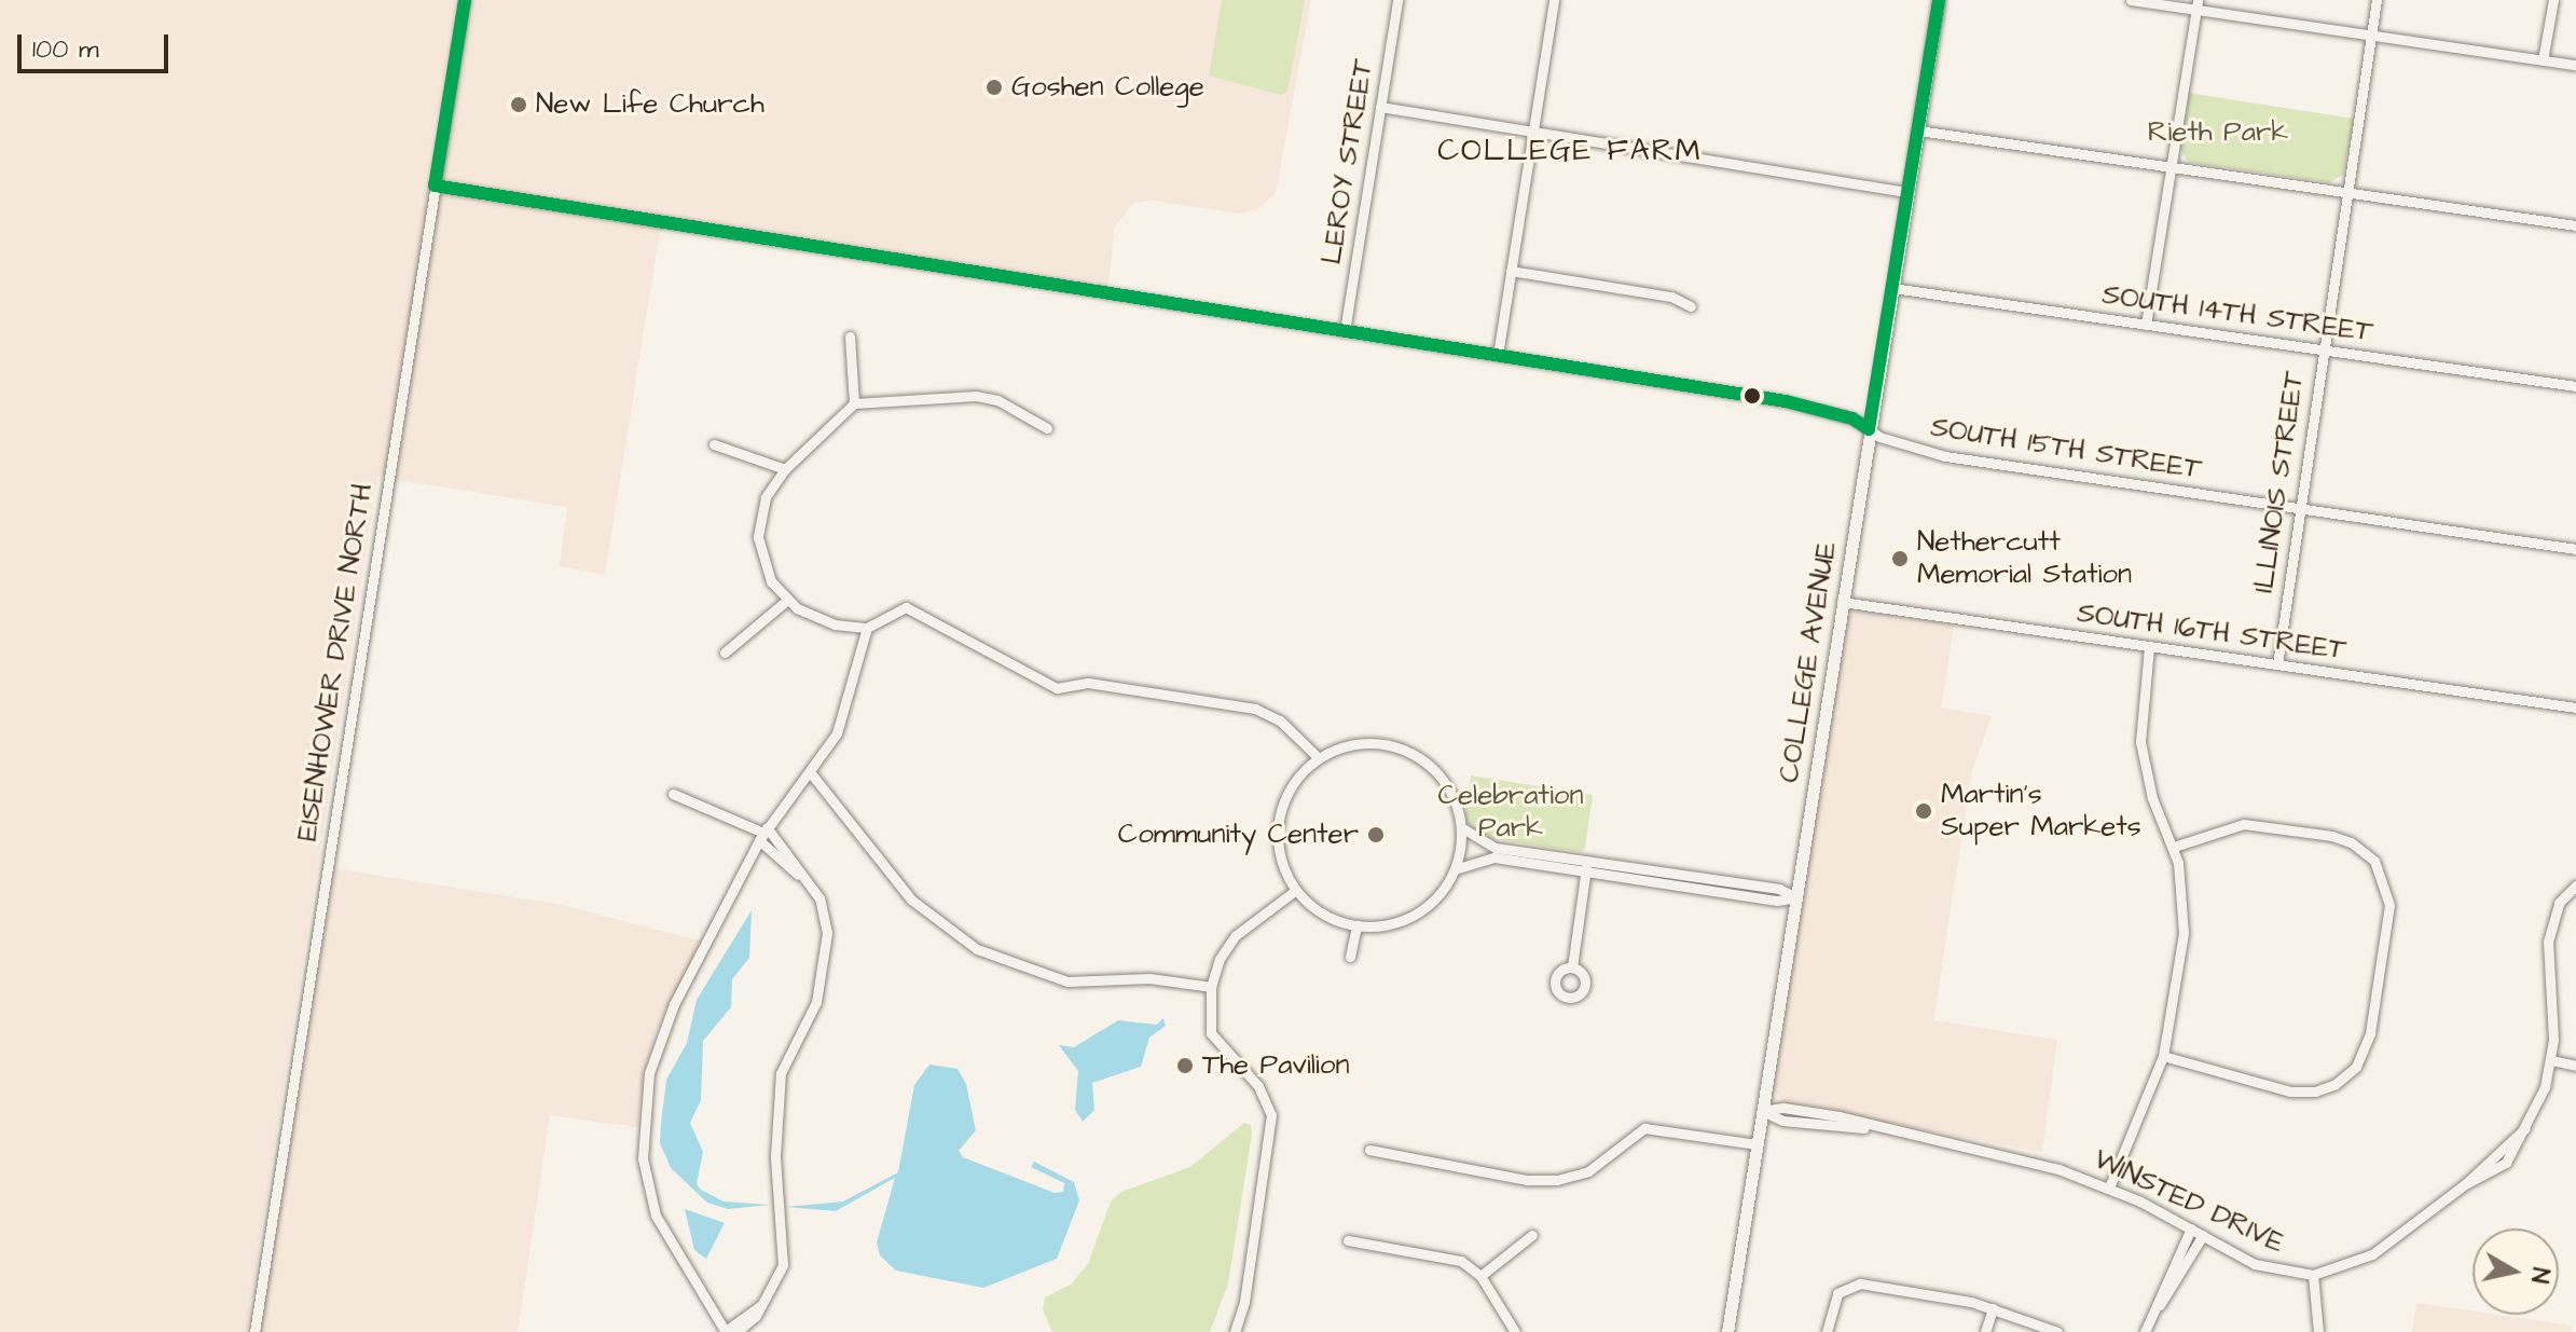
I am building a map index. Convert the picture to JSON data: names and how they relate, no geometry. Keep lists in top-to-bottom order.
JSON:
{
  "streets": {
    "main road": ["COLLEGE AVENUE"],
    "street": [
      "LEROY STREET",
      "SOUTH 14TH STREET",
      "SOUTH 15TH STREET",
      "ILLINOIS STREET",
      "SOUTH 16TH STREET",
      "EISENHOWER DRIVE NORTH",
      "WINSTED DRIVE"
    ]
  },
  "crossings": [
    ["LEROY STREET", "SOUTH 15TH STREET"],
    ["SOUTH 14TH STREET", "ILLINOIS STREET"],
    ["SOUTH 14TH STREET", "COLLEGE AVENUE"],
    ["SOUTH 15TH STREET", "ILLINOIS STREET"],
    ["SOUTH 15TH STREET", "EISENHOWER DRIVE NORTH"],
    ["SOUTH 15TH STREET", "COLLEGE AVENUE"],
    ["ILLINOIS STREET", "SOUTH 16TH STREET"],
    ["SOUTH 16TH STREET", "COLLEGE AVENUE"],
    ["COLLEGE AVENUE", "WINSTED DRIVE"]
  ],
  "districts": ["COLLEGE FARM"],
  "parks": ["Rieth Park", "Celebration Park"],
  "places": [
    "Goshen College",
    "New Life Church",
    "Nethercutt Memorial Station",
    "Martin's Super Markets",
    "Community Center",
    "The Pavilion"
  ],
  "scale_bar": "100 m",
  "north": "right"
}
